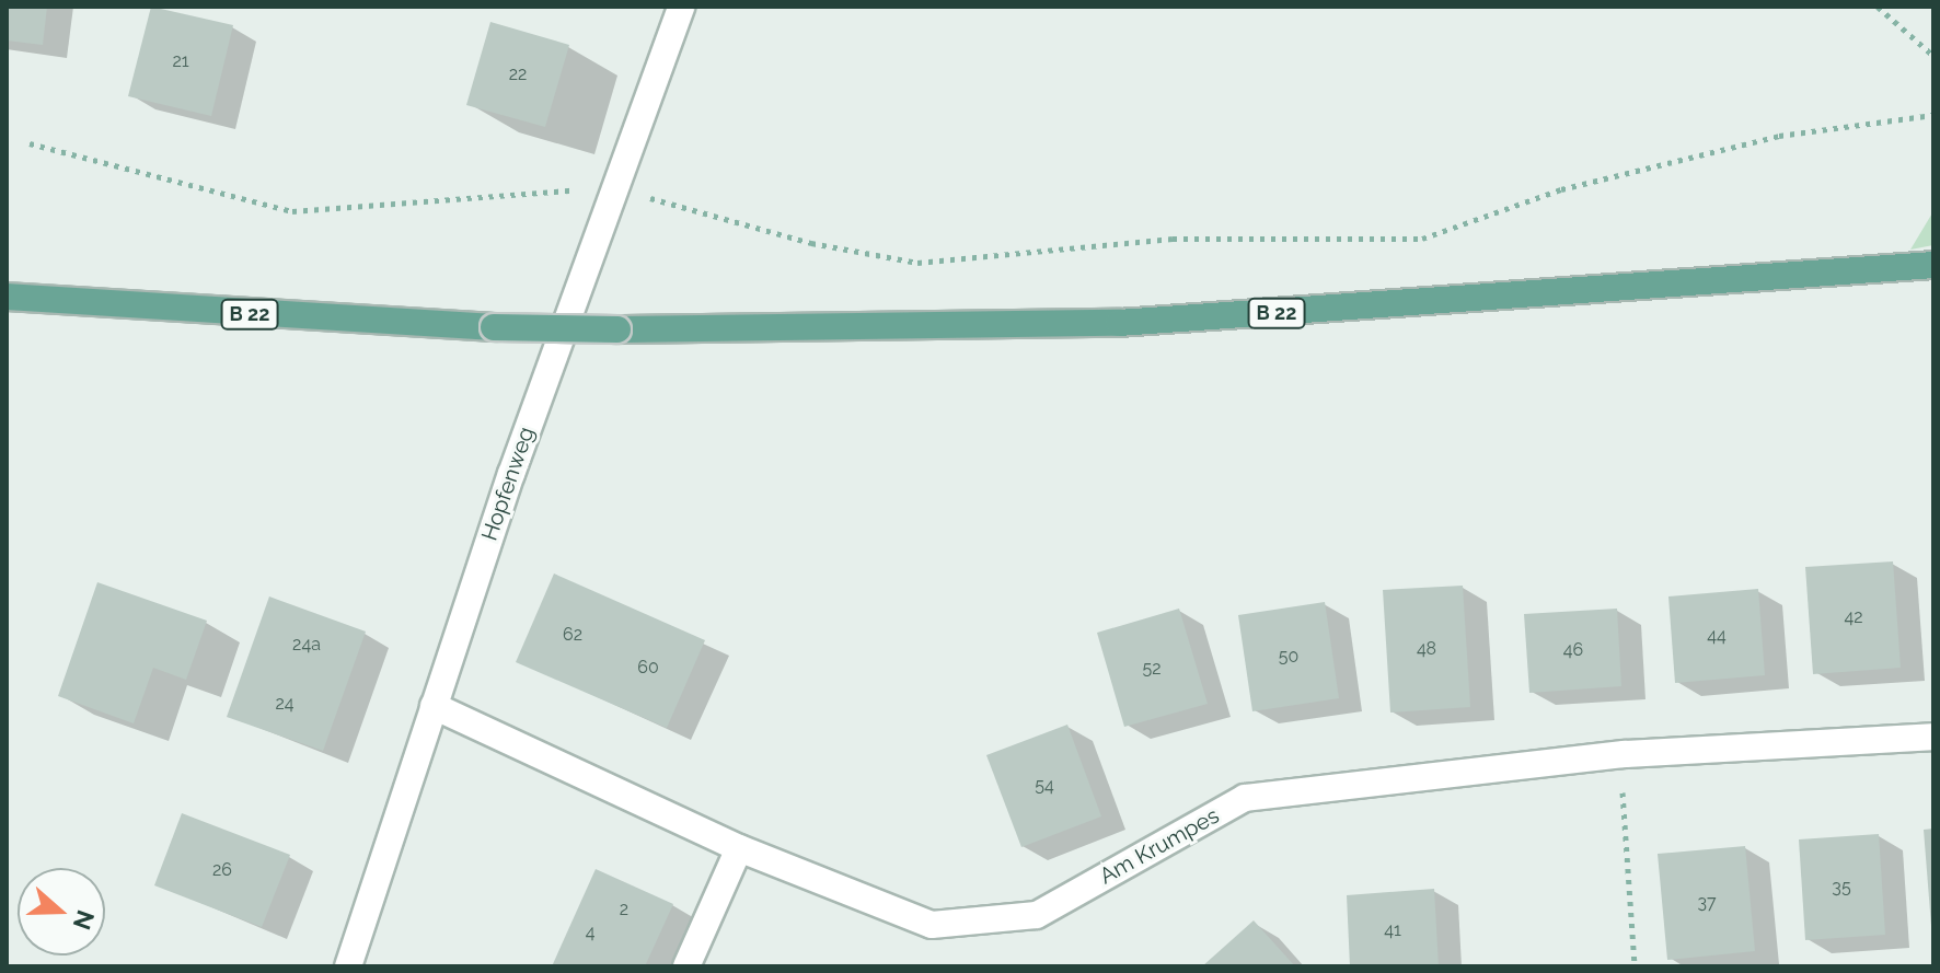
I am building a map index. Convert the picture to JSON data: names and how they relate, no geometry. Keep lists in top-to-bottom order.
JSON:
{
  "streets": {
    "main road": ["B 22"],
    "street": ["Hopfenweg", "Am Krumpes"]
  },
  "crossings": [
    ["Hopfenweg", "Am Krumpes"]
  ],
  "house_numbers": [
    "21",
    "22",
    "42",
    "62",
    "44",
    "24a",
    "48",
    "46",
    "50",
    "60",
    "52",
    "24",
    "54",
    "26",
    "35",
    "37",
    "2",
    "41",
    "4"
  ],
  "north": "right"
}
